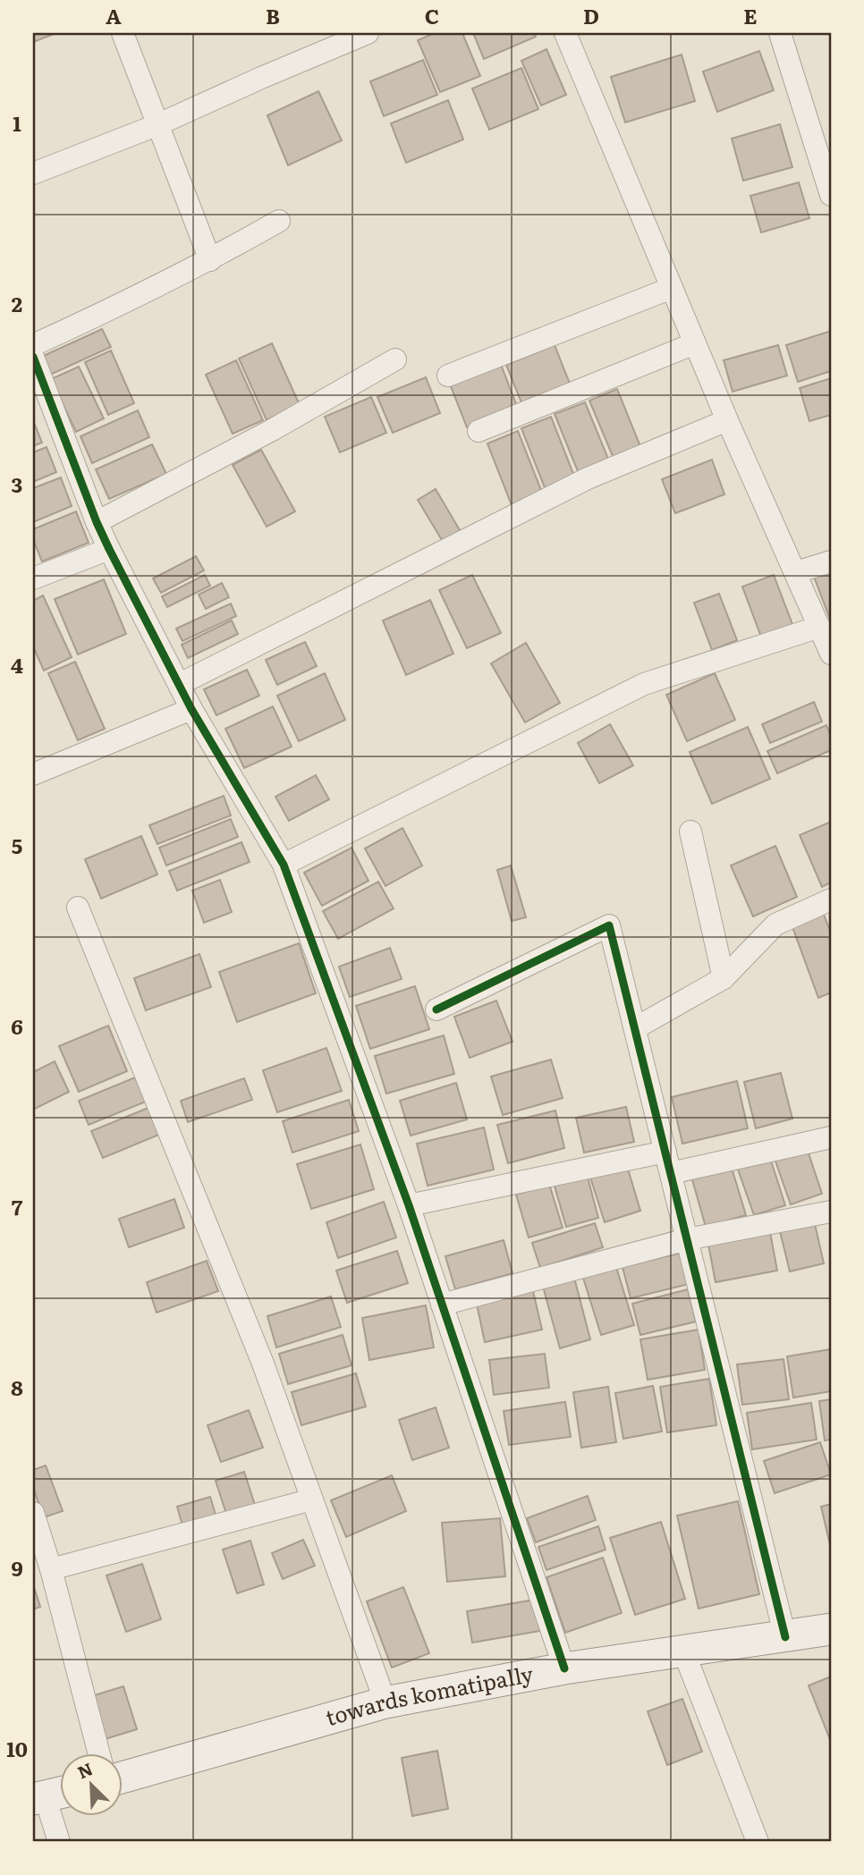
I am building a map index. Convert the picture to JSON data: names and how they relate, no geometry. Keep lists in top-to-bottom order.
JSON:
{
  "streets": {
    "street": ["towards komatipally"]
  },
  "north": "top left",
  "grid": {
    "columns": [
      "A",
      "B",
      "C",
      "D",
      "E"
    ],
    "rows": [
      "1",
      "2",
      "3",
      "4",
      "5",
      "6",
      "7",
      "8",
      "9",
      "10"
    ]
  }
}
